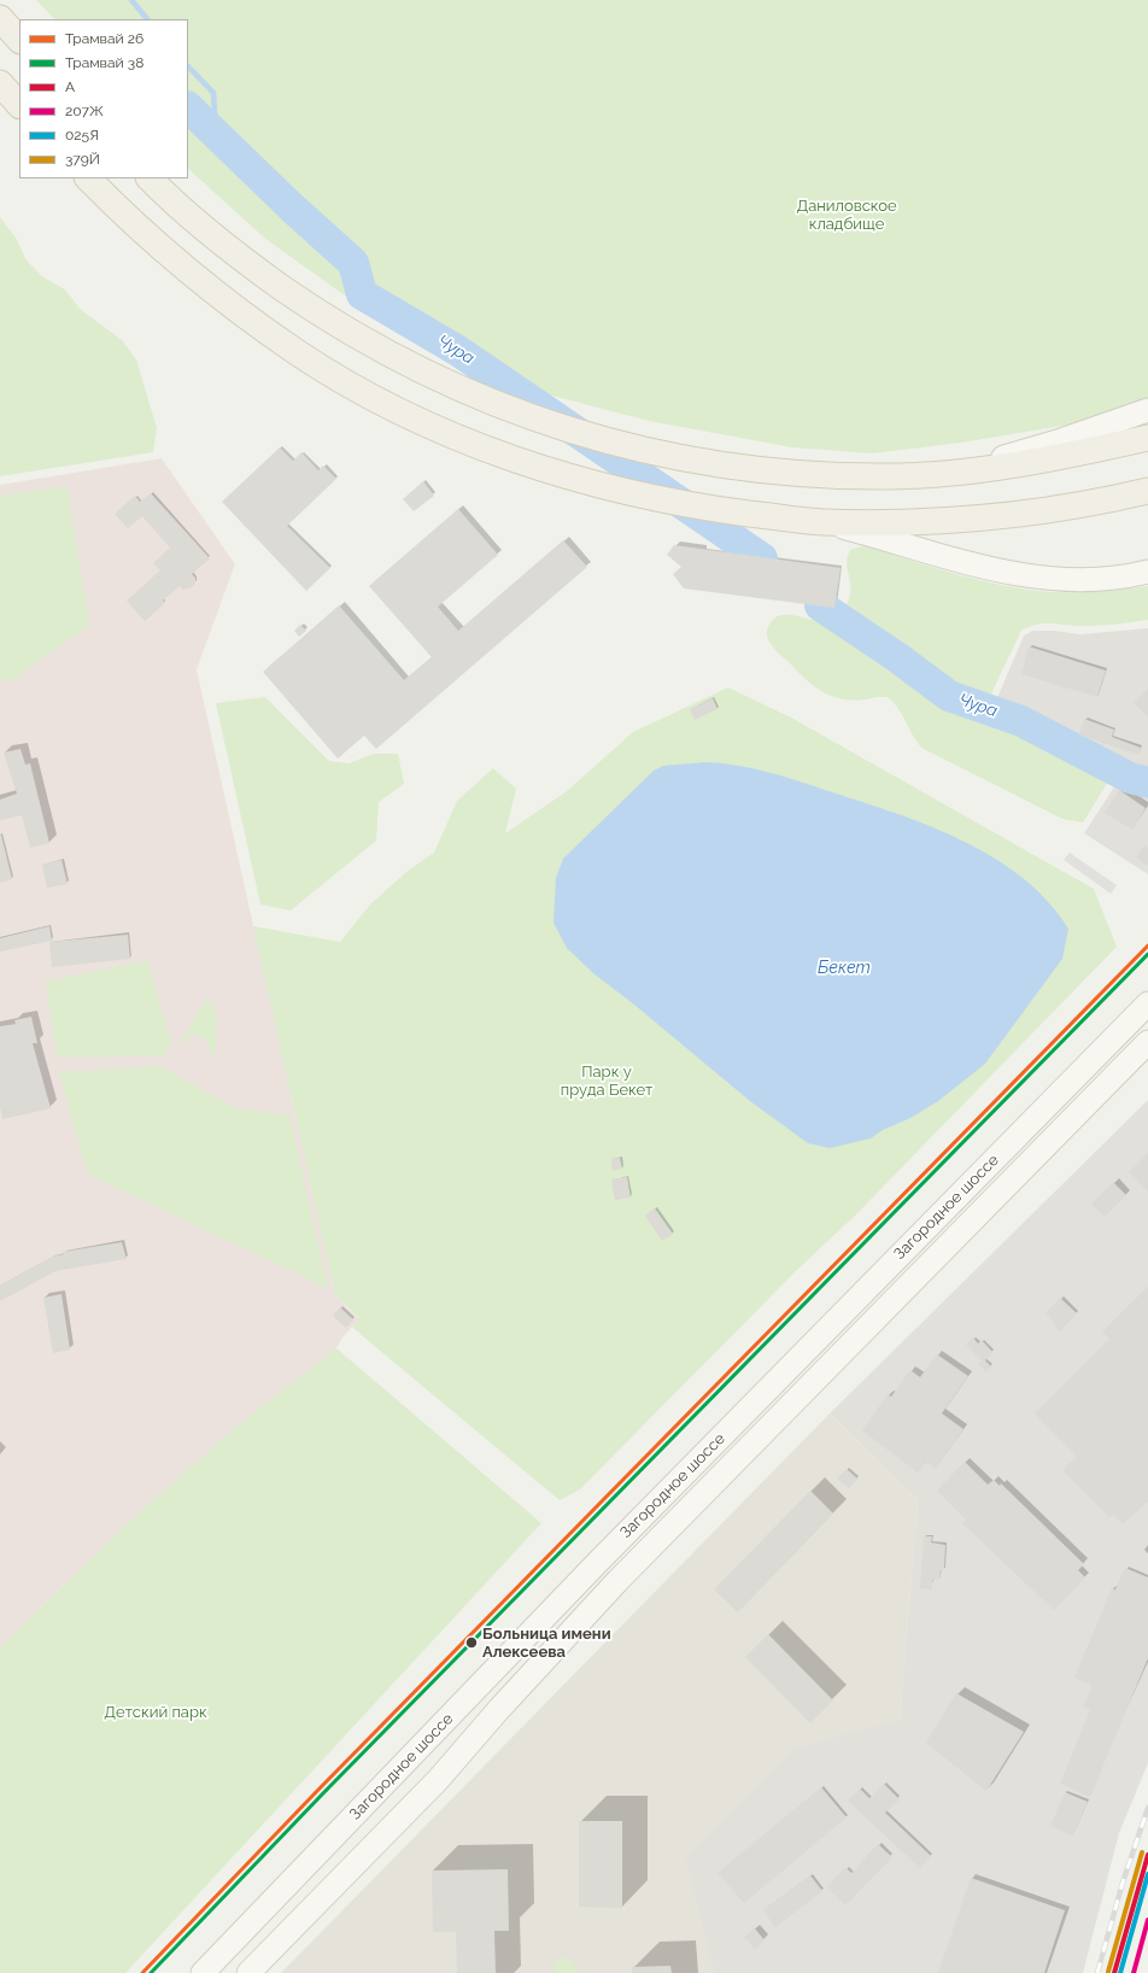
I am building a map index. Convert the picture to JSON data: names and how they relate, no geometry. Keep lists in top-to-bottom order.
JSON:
{
  "streets": {
    "main road": ["Загородное шоссе"]
  },
  "water": ["Чура", "Бекет"],
  "parks": ["Даниловское кладбище", "Парк у пруда Бекет", "Детский парк"],
  "places": ["Больница имени Алексеева"],
  "lines": [
    "tram line 26",
    "tram line 38",
    "transit line 379Й",
    "transit line A",
    "transit line 025Я",
    "transit line 207Ж"
  ],
  "legend": [
    "Трамвай 26",
    "Трамвай 38",
    "A",
    "207Ж",
    "025Я",
    "379Й"
  ]
}
